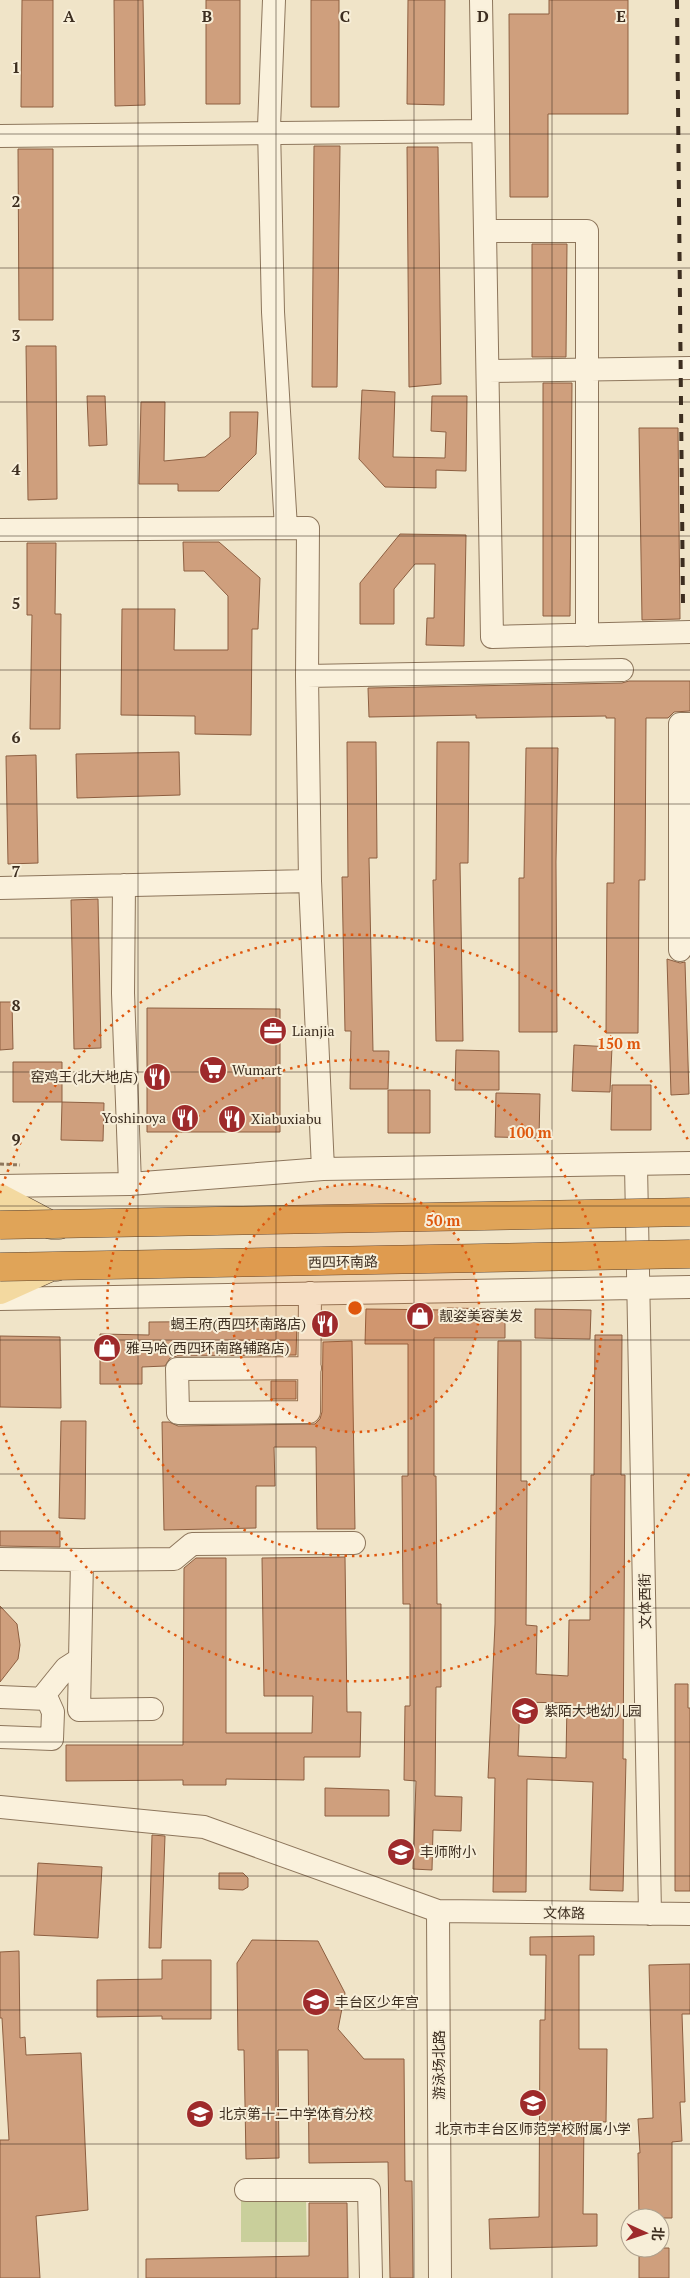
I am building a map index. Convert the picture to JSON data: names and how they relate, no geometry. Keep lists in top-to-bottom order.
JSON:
{
  "streets": {
    "highway": ["西四环南路"],
    "street": ["文体西街", "文体路", "游泳场北路"]
  },
  "crossings": [
    ["西四环南路", "文体西街"],
    ["文体西街", "文体路"],
    ["文体路", "游泳场北路"]
  ],
  "places": {
    "office": ["Lianjia"],
    "supermarket": ["Wumart"],
    "restaurant": [
      "窑鸡王(北大地店)",
      "Yoshinoya",
      "Xiabuxiabu",
      "蝎王府(西四环南路店)"
    ],
    "shop": ["靓姿美容美发", "雅马哈(西四环南路辅路店)"],
    "school or university": [
      "紫陌大地幼儿园",
      "丰师附小",
      "丰台区少年宫",
      "北京市丰台区师范学校附属小学",
      "北京第十二中学体育分校"
    ]
  },
  "north": "right",
  "grid": {
    "columns": [
      "A",
      "B",
      "C",
      "D",
      "E"
    ],
    "rows": [
      "1",
      "2",
      "3",
      "4",
      "5",
      "6",
      "7",
      "8",
      "9"
    ]
  },
  "rings": ["150 m", "100 m", "50 m"]
}
